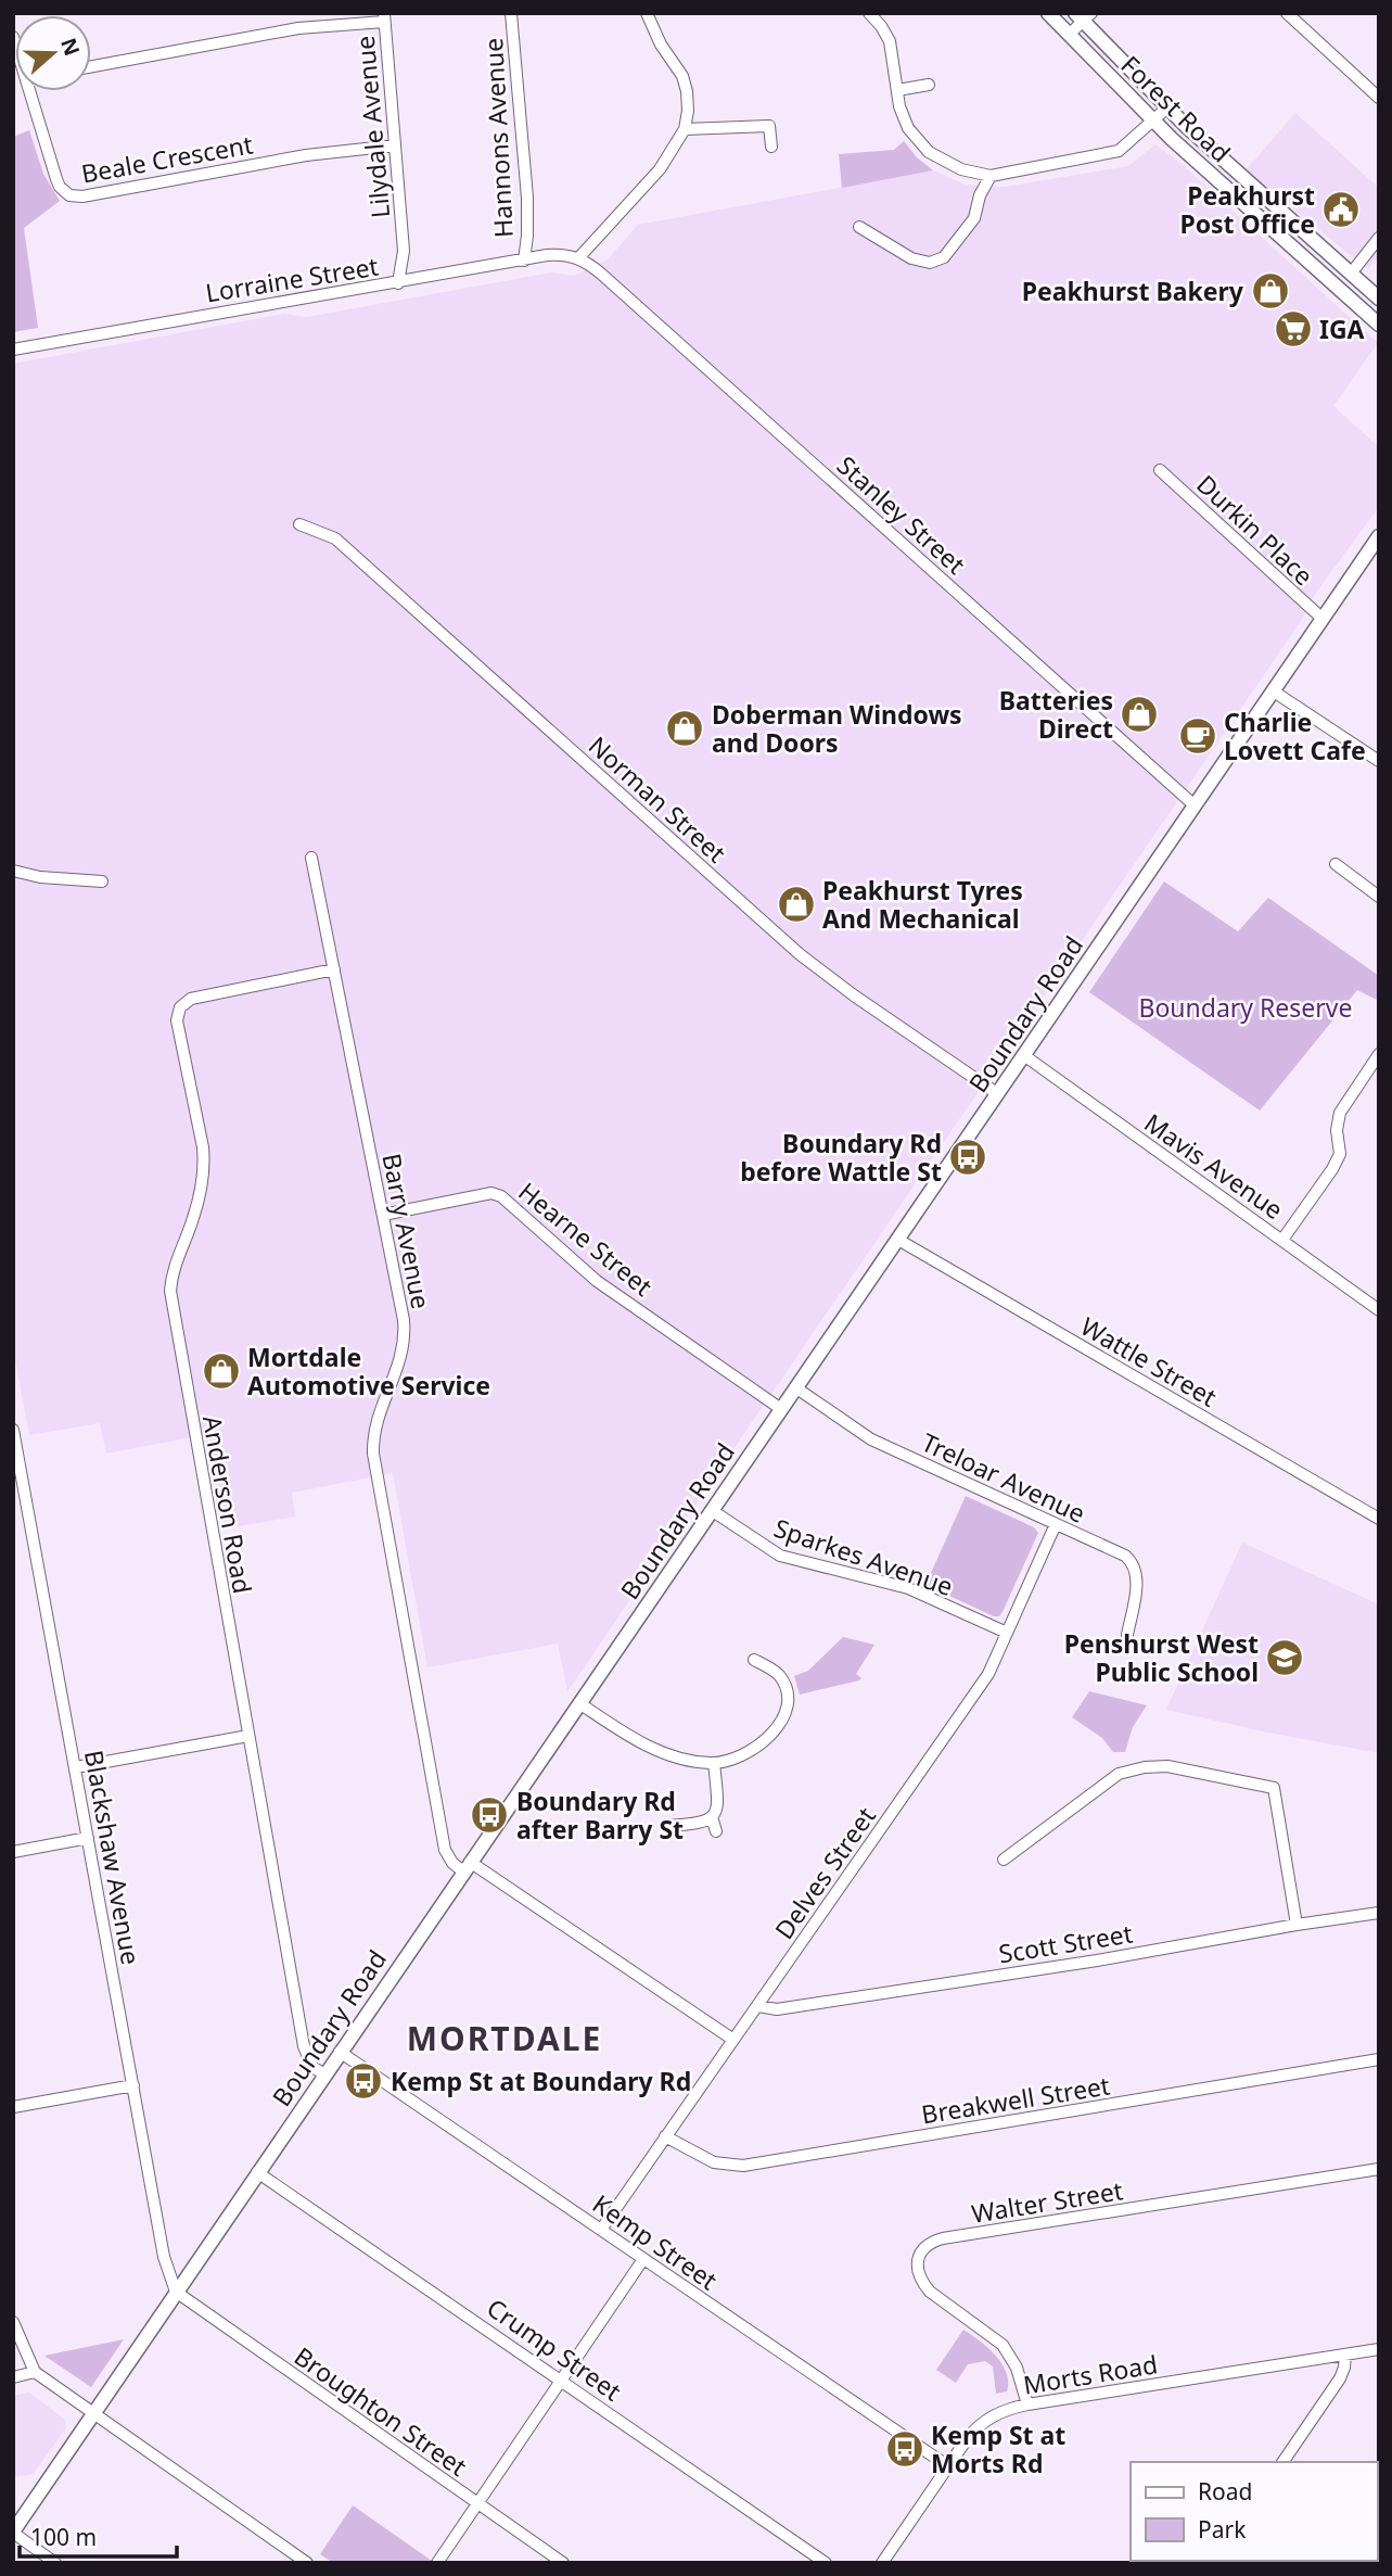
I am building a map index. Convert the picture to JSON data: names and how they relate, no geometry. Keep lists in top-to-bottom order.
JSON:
{
  "streets": {
    "main road": ["Forest Road", "Boundary Road"],
    "street": [
      "Lilydale Avenue",
      "Hannons Avenue",
      "Beale Crescent",
      "Lorraine Street",
      "Stanley Street",
      "Durkin Place",
      "Norman Street",
      "Mavis Avenue",
      "Barry Avenue",
      "Hearne Street",
      "Wattle Street",
      "Treloar Avenue",
      "Anderson Road",
      "Sparkes Avenue",
      "Blackshaw Avenue",
      "Delves Street",
      "Scott Street",
      "Breakwell Street",
      "Walter Street",
      "Kemp Street",
      "Crump Street",
      "Morts Road",
      "Broughton Street"
    ]
  },
  "crossings": [
    ["Lilydale Avenue", "Beale Crescent"],
    ["Lilydale Avenue", "Lorraine Street"],
    ["Hannons Avenue", "Lorraine Street"],
    ["Lorraine Street", "Stanley Street"],
    ["Stanley Street", "Boundary Road"],
    ["Durkin Place", "Boundary Road"],
    ["Norman Street", "Boundary Road"],
    ["Boundary Road", "Mavis Avenue"],
    ["Boundary Road", "Barry Avenue"],
    ["Boundary Road", "Hearne Street"],
    ["Boundary Road", "Wattle Street"],
    ["Boundary Road", "Treloar Avenue"],
    ["Boundary Road", "Anderson Road"],
    ["Boundary Road", "Sparkes Avenue"],
    ["Boundary Road", "Blackshaw Avenue"],
    ["Boundary Road", "Kemp Street"],
    ["Boundary Road", "Crump Street"],
    ["Boundary Road", "Broughton Street"],
    ["Barry Avenue", "Hearne Street"],
    ["Barry Avenue", "Anderson Road"],
    ["Treloar Avenue", "Delves Street"],
    ["Sparkes Avenue", "Delves Street"],
    ["Blackshaw Avenue", "Broughton Street"],
    ["Delves Street", "Scott Street"],
    ["Delves Street", "Breakwell Street"],
    ["Delves Street", "Kemp Street"],
    ["Walter Street", "Morts Road"],
    ["Kemp Street", "Morts Road"]
  ],
  "districts": ["MORTDALE"],
  "parks": ["Boundary Reserve"],
  "places": {
    "public building": ["Peakhurst Post Office"],
    "shop": [
      "Peakhurst Bakery",
      "Batteries Direct",
      "Doberman Windows and Doors",
      "Peakhurst Tyres And Mechanical",
      "Mortdale Automotive Service"
    ],
    "supermarket": ["IGA"],
    "cafe": ["Charlie Lovett Cafe"],
    "bus stop": [
      "Boundary Rd before Wattle St",
      "Boundary Rd after Barry St",
      "Kemp St at Boundary Rd",
      "Kemp St at Morts Rd"
    ],
    "school or university": ["Penshurst West Public School"]
  },
  "legend": ["Road", "Park"],
  "scale_bar": "100 m",
  "north": "right"
}
